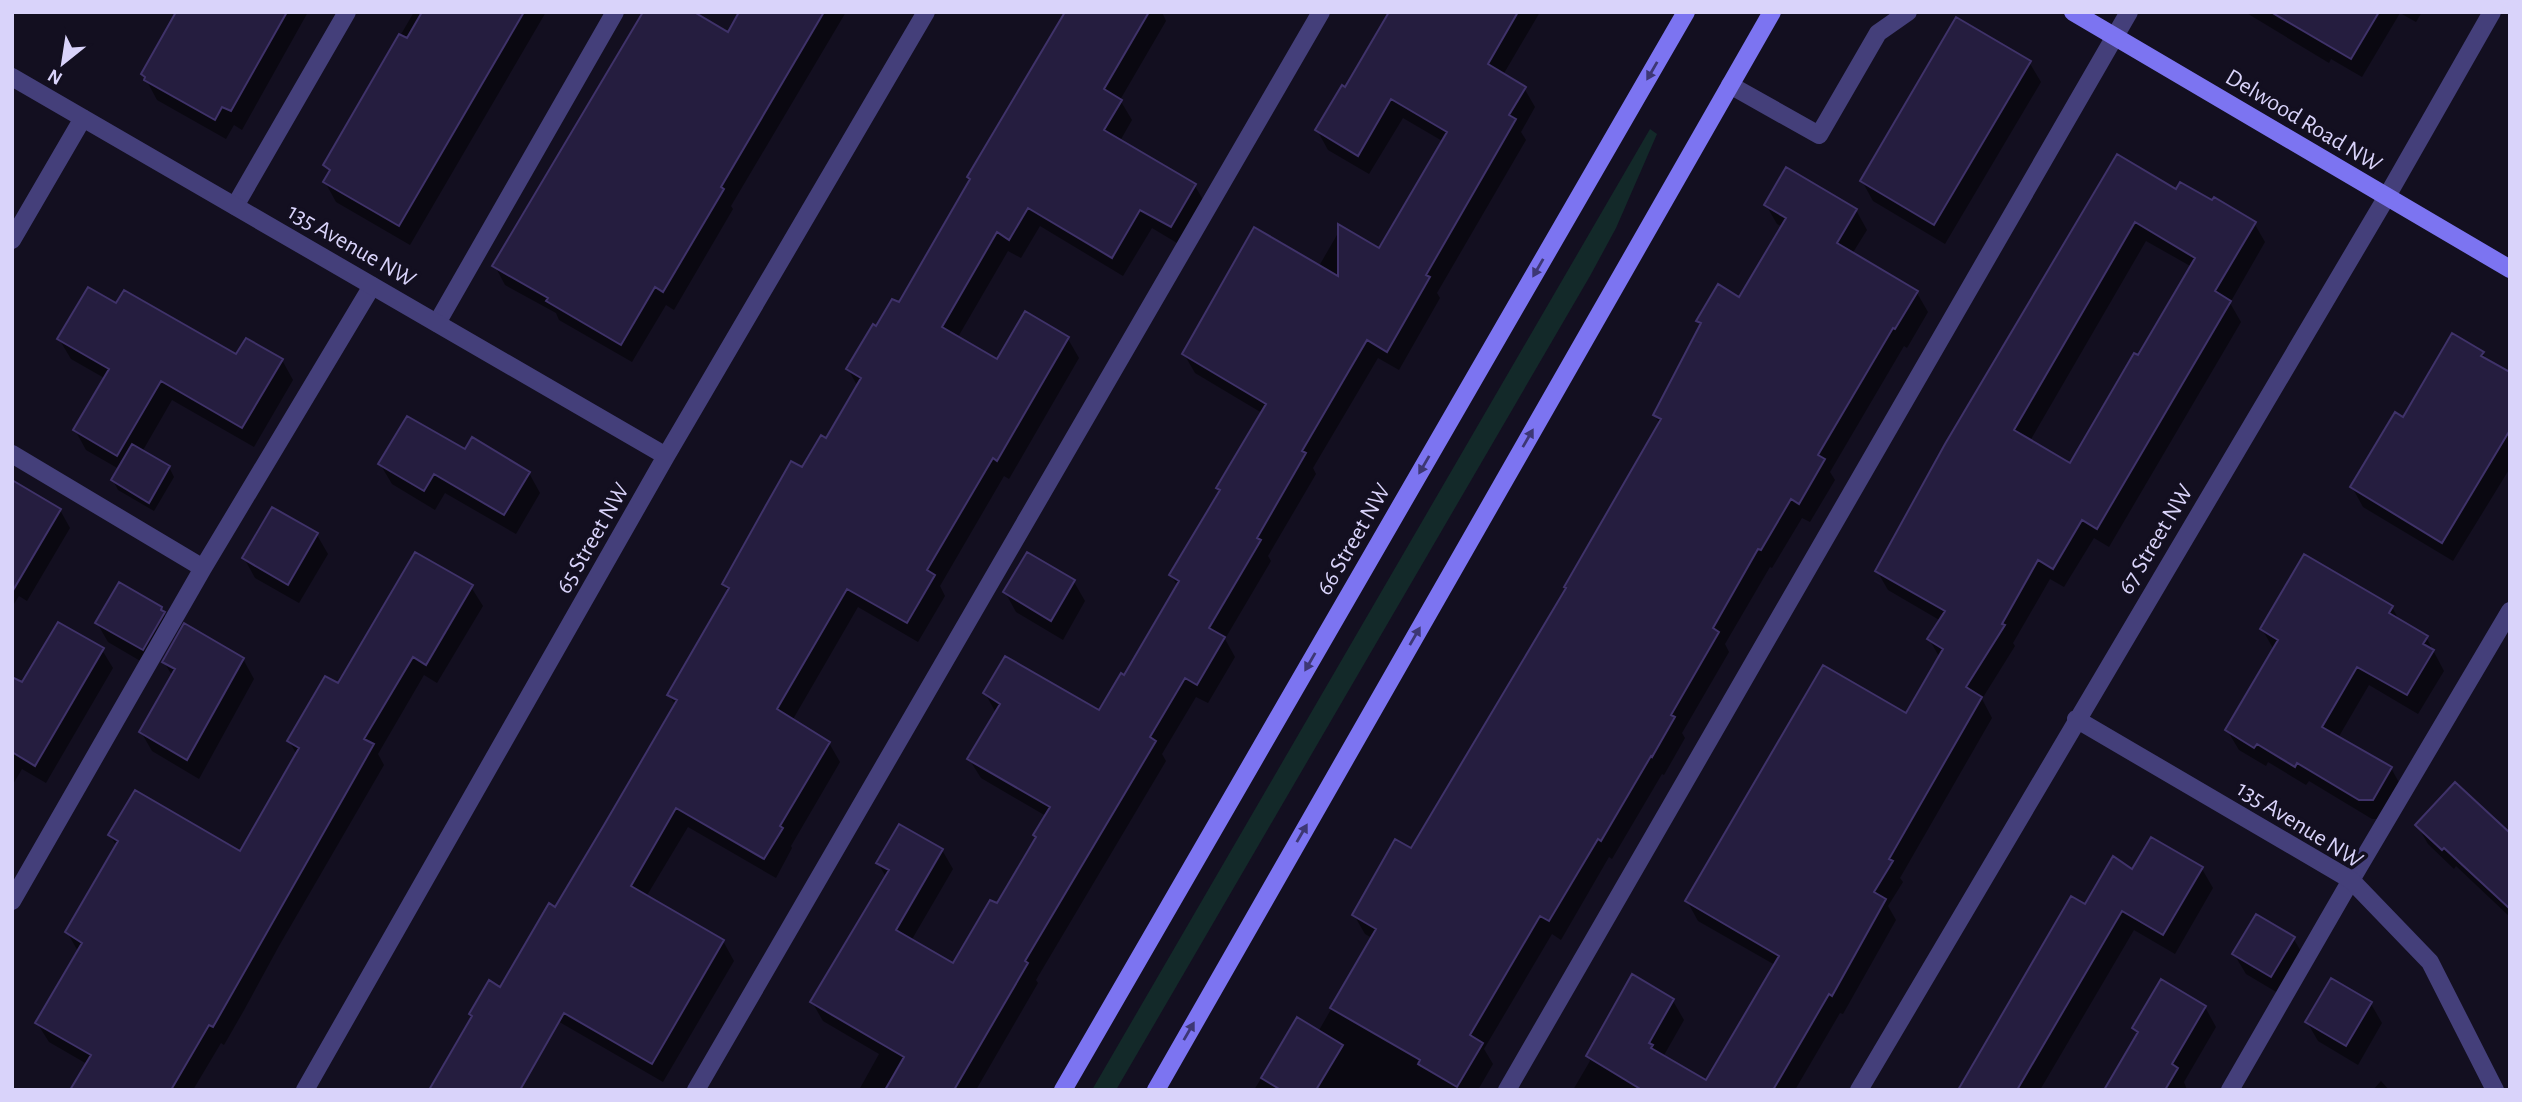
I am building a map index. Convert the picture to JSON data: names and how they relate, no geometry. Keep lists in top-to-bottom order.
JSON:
{
  "streets": {
    "main road": ["Delwood Road NW", "66 Street NW"],
    "street": ["135 Avenue NW", "65 Street NW", "67 Street NW"]
  },
  "crossings": [
    ["Delwood Road NW", "67 Street NW"],
    ["135 Avenue NW", "65 Street NW"],
    ["135 Avenue NW", "67 Street NW"]
  ],
  "north": "bottom left"
}
